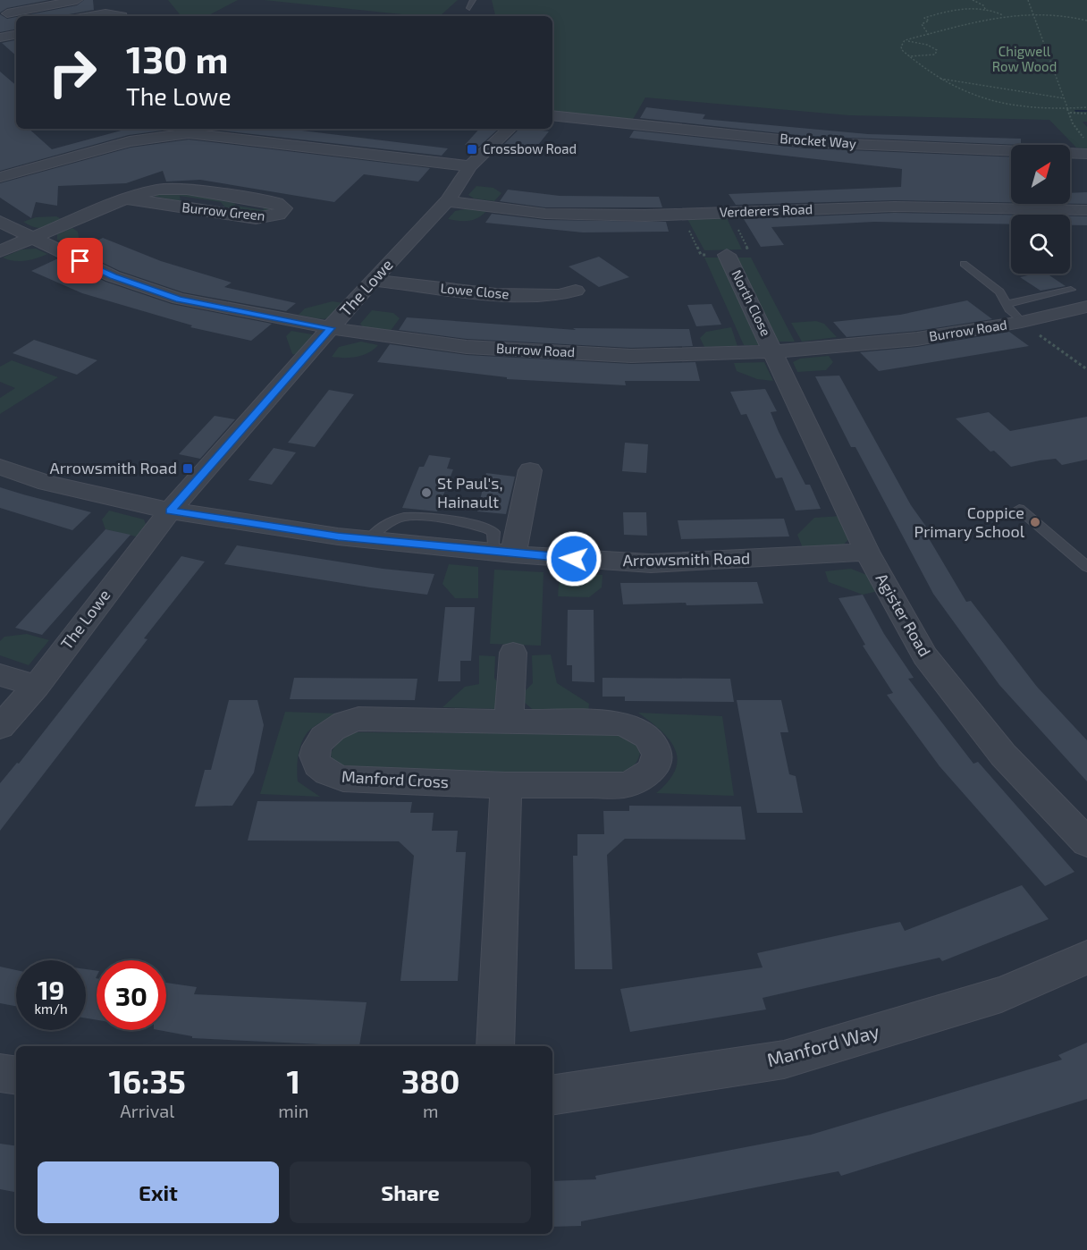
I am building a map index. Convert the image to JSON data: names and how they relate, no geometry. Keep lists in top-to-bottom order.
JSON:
{
  "streets": {
    "street": [
      "Brocket Way",
      "Verderers Road",
      "Burrow Green",
      "The Lowe",
      "Lowe Close",
      "North Close",
      "Burrow Road",
      "Arrowsmith Road",
      "Agister Road",
      "Manford Cross",
      "Manford Way"
    ]
  },
  "crossings": [
    ["Verderers Road", "The Lowe"],
    ["Burrow Green", "Burrow Road"],
    ["The Lowe", "Lowe Close"],
    ["The Lowe", "Burrow Road"],
    ["The Lowe", "Arrowsmith Road"],
    ["North Close", "Burrow Road"],
    ["North Close", "Agister Road"],
    ["Burrow Road", "Agister Road"],
    ["Arrowsmith Road", "Agister Road"]
  ],
  "parks": ["Chigwell Row Wood"],
  "places": {
    "transit": ["Crossbow Road", "Arrowsmith Road"],
    "other": ["St Paul's, Hainault", "Coppice Primary School"]
  },
  "north": "top right",
  "page": {
    "turn": ["130 m", "The Lowe"],
    "speed": "19 km/h",
    "limit": "30",
    "eta": [
      "16:35",
      "Arrival",
      "1",
      "min",
      "380",
      "m"
    ],
    "buttons": ["Exit", "Share"]
  }
}
